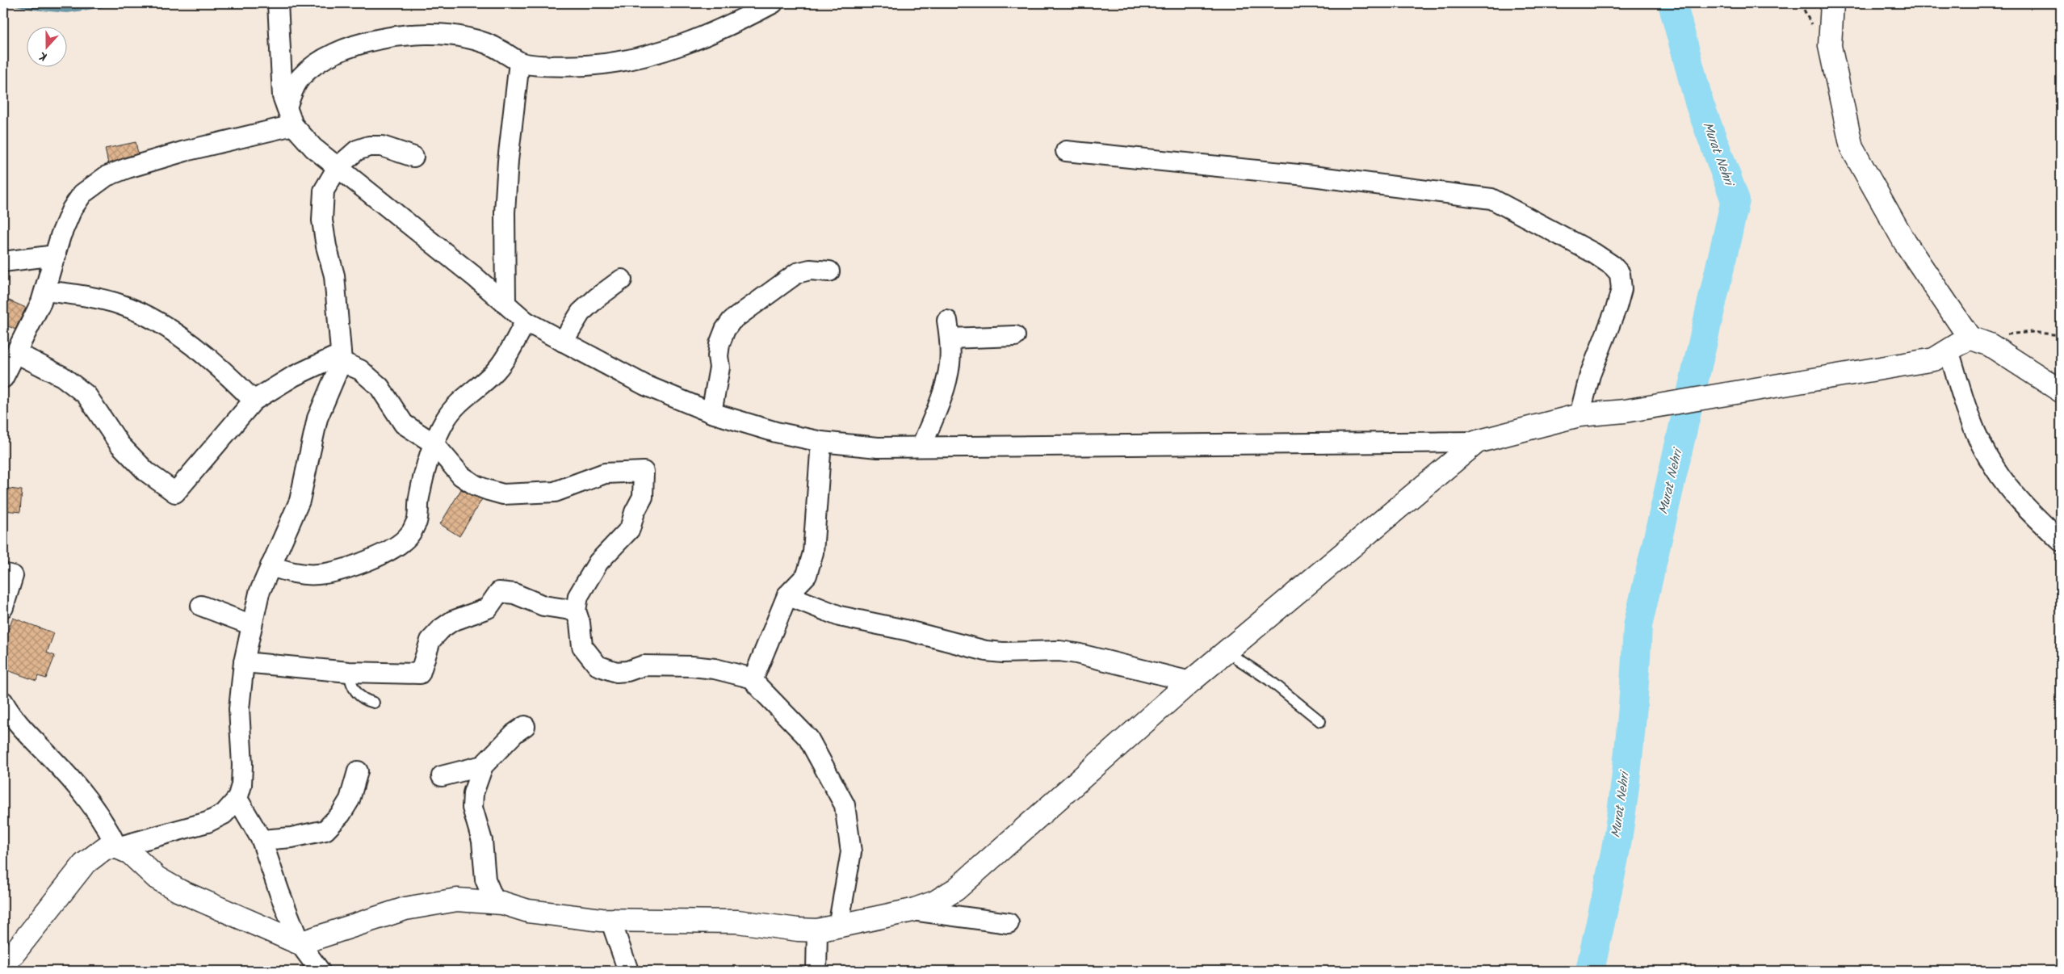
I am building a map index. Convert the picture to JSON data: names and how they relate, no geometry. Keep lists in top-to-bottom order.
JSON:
{
  "water": ["Murat Nehri"],
  "north": "bottom"
}
